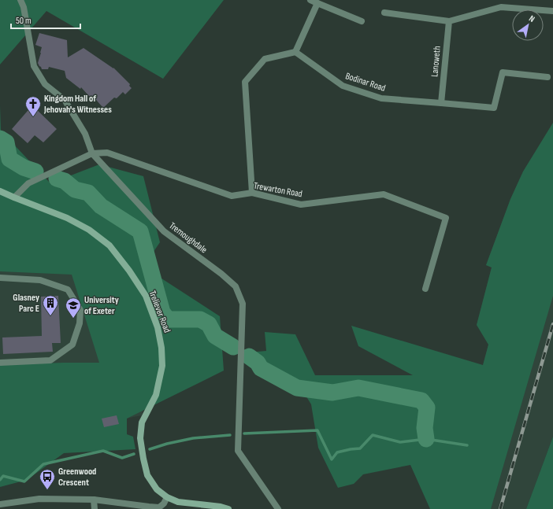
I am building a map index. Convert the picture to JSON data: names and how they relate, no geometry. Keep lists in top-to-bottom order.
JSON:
{
  "streets": {
    "street": [
      "Lanoweth",
      "Bodinar Road",
      "Trewarton Road",
      "Tremoughdale",
      "Treliever Road"
    ]
  },
  "crossings": [
    ["Lanoweth", "Bodinar Road"],
    ["Trewarton Road", "Tremoughdale"]
  ],
  "places": {
    "church": ["Kingdom Hall of Jehovah's Witnesses"],
    "building": ["Glasney Parc E"],
    "school or university": ["University of Exeter"],
    "bus stop": ["Greenwood Crescent"]
  },
  "scale_bar": "50 m",
  "north": "top right"
}
